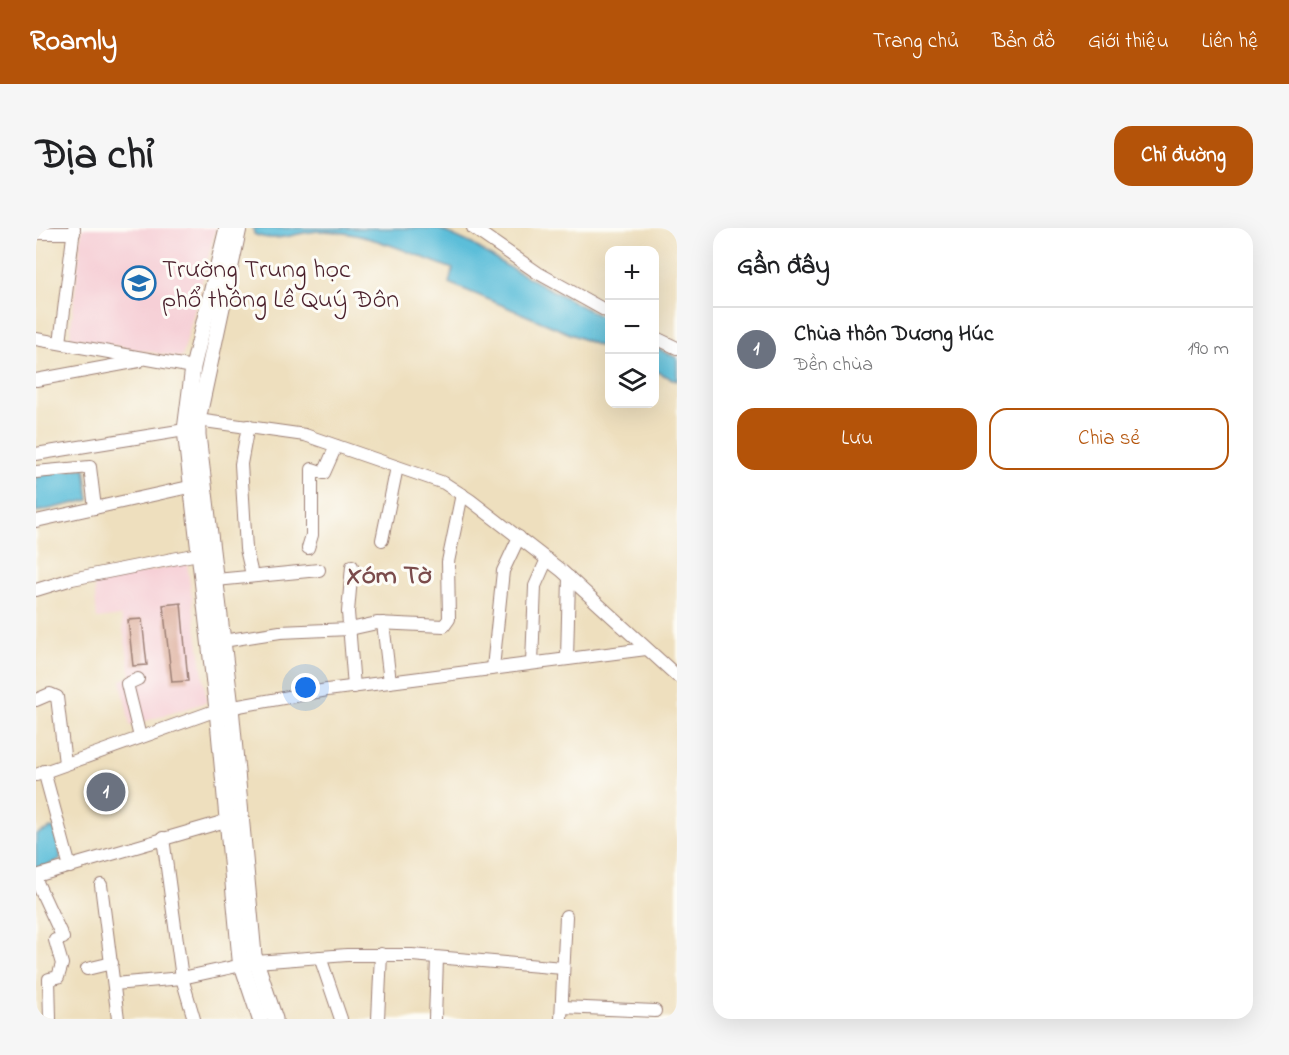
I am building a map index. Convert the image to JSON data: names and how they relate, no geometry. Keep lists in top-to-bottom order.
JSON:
{
  "districts": ["Xóm Tờ"],
  "places": {
    "school or university": ["Trường Trung học phổ thông Lê Quý Đôn"]
  },
  "page": {
    "header": "Roamly",
    "nav": [
      "Trang chủ",
      "Bản đồ",
      "Giới thiệu",
      "Liên hệ"
    ],
    "title": "Địa chỉ",
    "buttons": [
      "Chỉ đường",
      ["Lưu", "Chia sẻ"]
    ],
    "heading": "Gần đây",
    "map_buttons": ["+", "−"],
    "list": [
      {
        "mark": "1",
        "name": "Chùa thôn Dương Húc",
        "note": "Đền chùa",
        "value": "190 m"
      }
    ],
    "pins": "1"
  }
}
